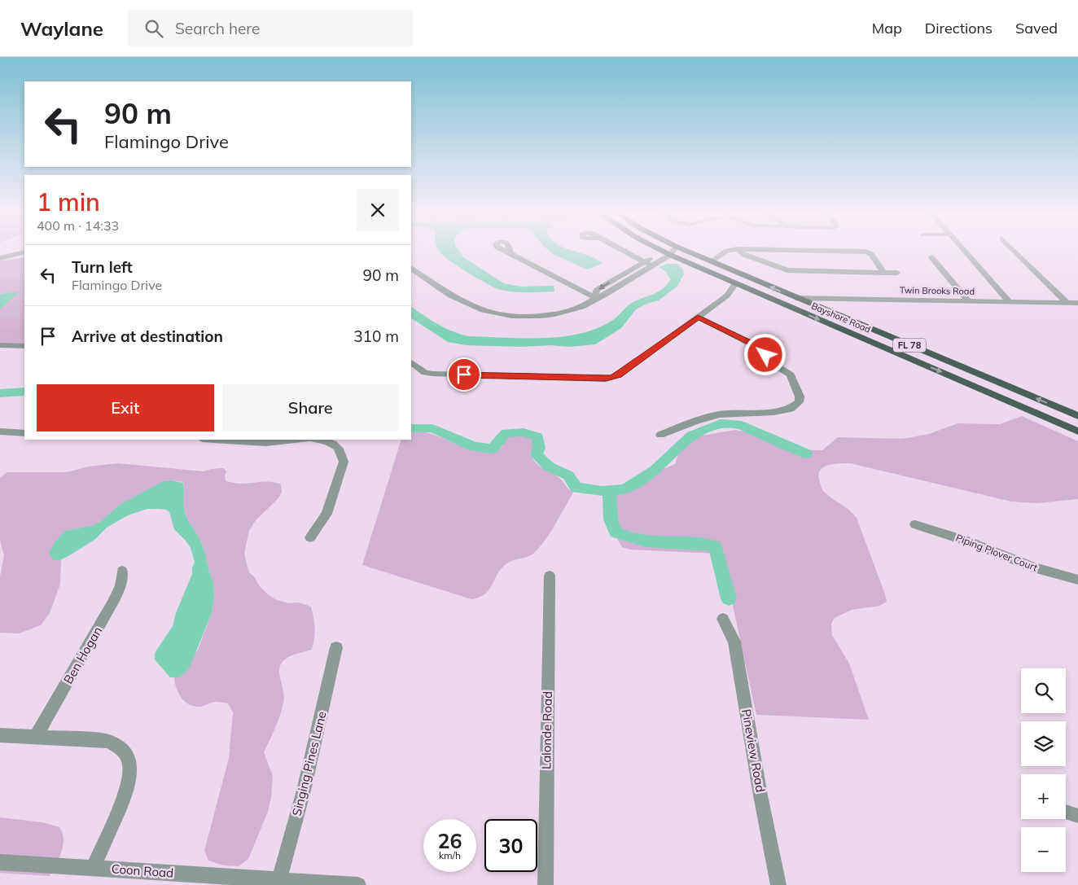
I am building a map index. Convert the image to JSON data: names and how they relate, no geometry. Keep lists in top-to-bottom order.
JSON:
{
  "streets": {
    "main road": ["Bayshore Road", "FL 78"],
    "street": [
      "Twin Brooks Road",
      "Piping Plover Court",
      "Ben Hogan",
      "Lalonde Road",
      "Pineview Road",
      "Singing Pines Lane",
      "Coon Road"
    ]
  },
  "crossings": [
    ["Twin Brooks Road", "Bayshore Road"],
    ["Singing Pines Lane", "Coon Road"]
  ],
  "page": {
    "header": "Waylane",
    "search": "Search here",
    "nav": ["Map", "Directions", "Saved"],
    "turn": ["90 m", "Flamingo Drive"],
    "heading": ["1 min", "400 m · 14:33"],
    "list": [
      {
        "name": "Turn left",
        "note": "Flamingo Drive",
        "value": "90 m"
      },
      {
        "name": "Arrive at destination",
        "value": "310 m"
      }
    ],
    "buttons": ["Exit", "Share"],
    "map_buttons": ["+", "−"],
    "speed": "26 km/h",
    "limit": "30"
  }
}
